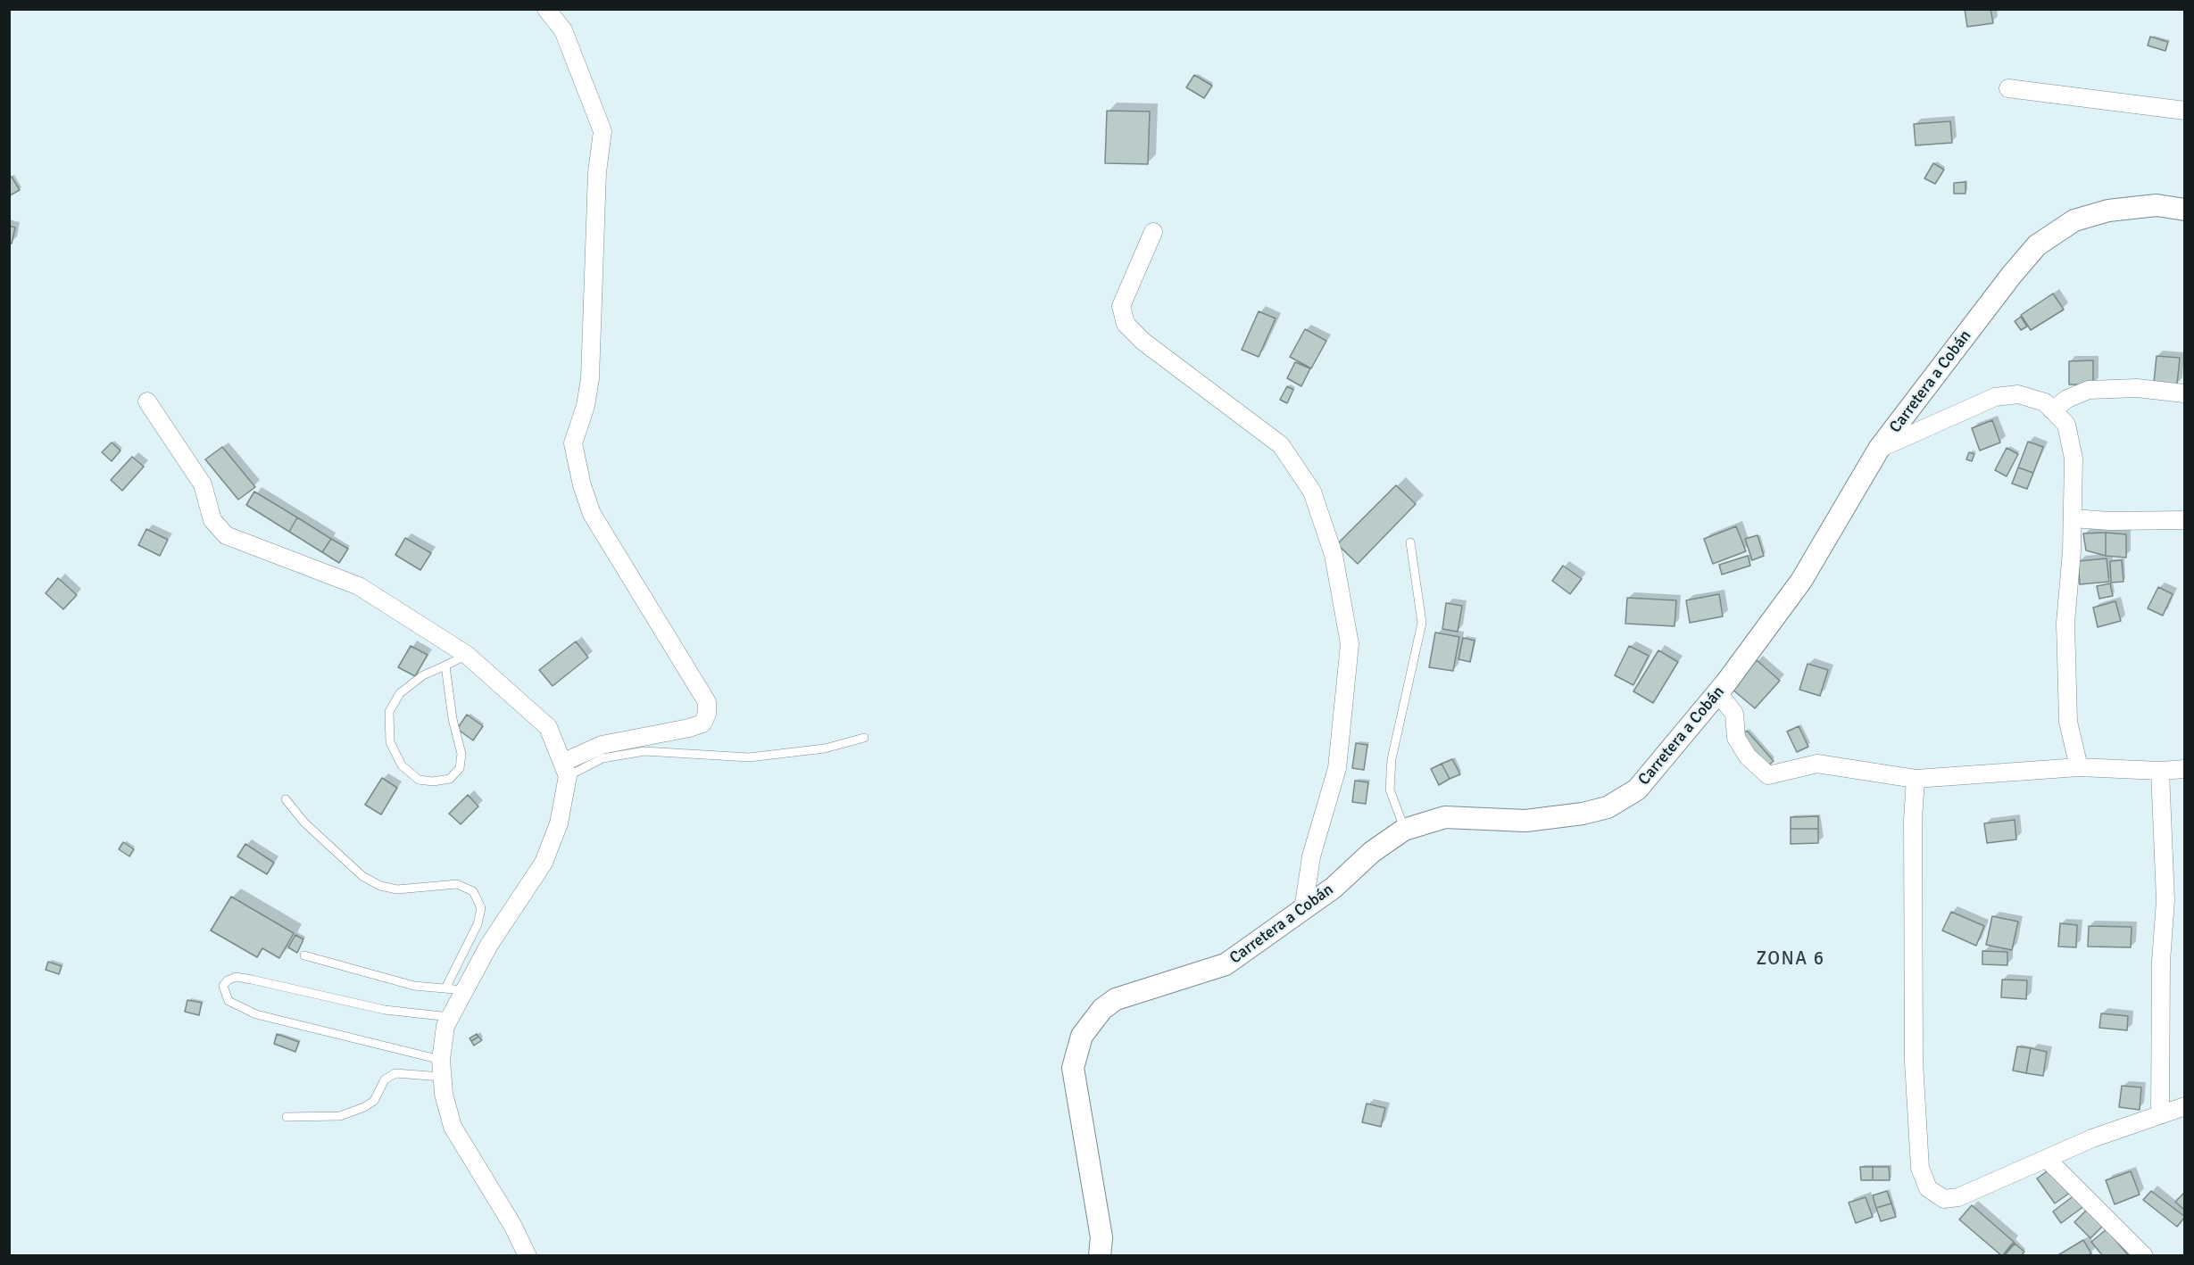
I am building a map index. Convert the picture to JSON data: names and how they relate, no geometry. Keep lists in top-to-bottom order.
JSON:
{
  "streets": {
    "street": ["Carretera a Cobán"]
  },
  "districts": ["ZONA 6"]
}
